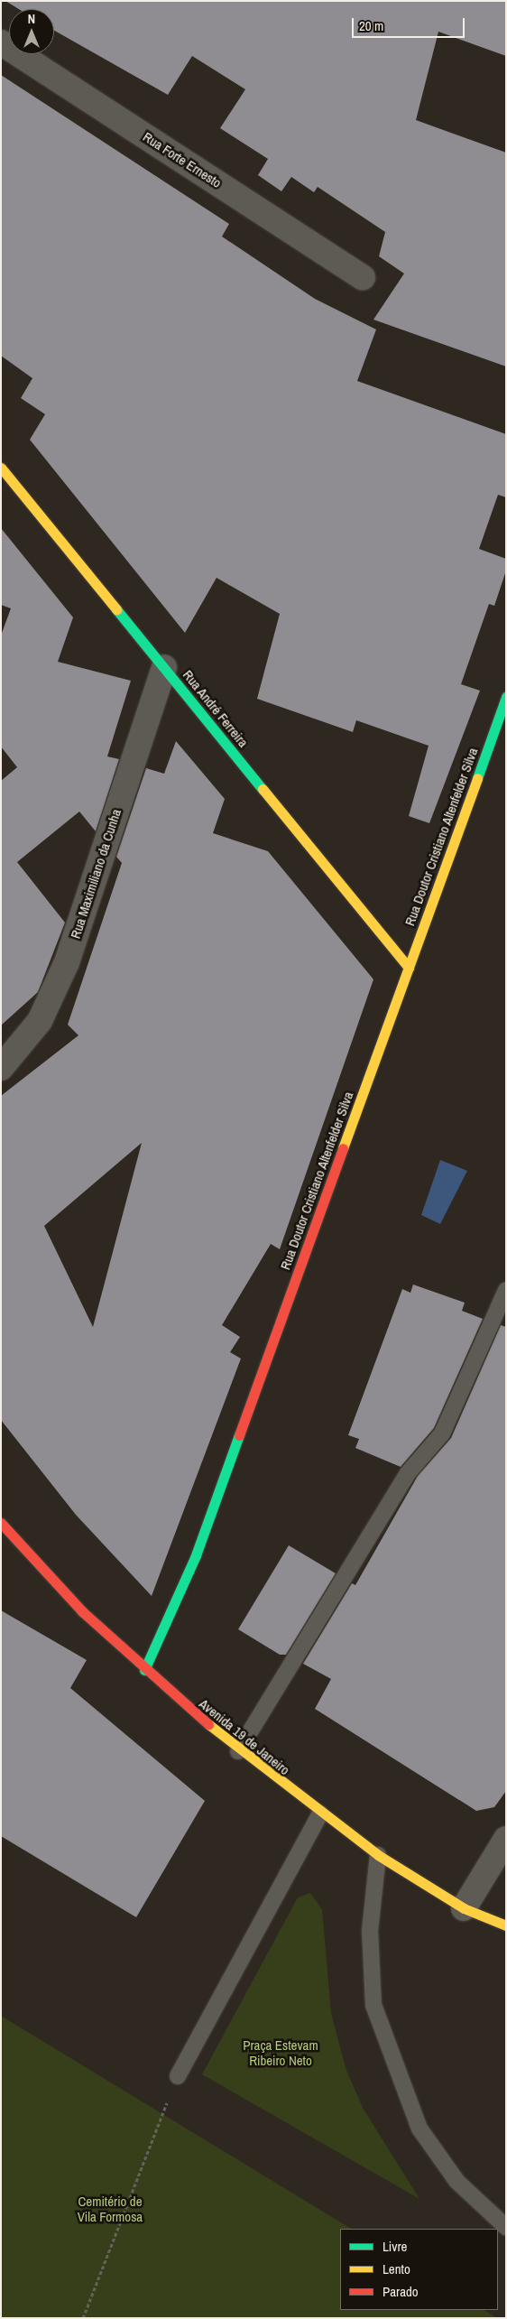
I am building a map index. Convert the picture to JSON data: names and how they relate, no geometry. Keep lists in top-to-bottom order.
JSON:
{
  "streets": {
    "street": [
      "Rua Forte Ernesto",
      "Rua André Ferreira",
      "Rua Doutor Cristiano Altenfelder Silva",
      "Rua Maximiliano da Cunha",
      "Avenida 19 de Janeiro"
    ]
  },
  "crossings": [
    ["Rua André Ferreira", "Rua Doutor Cristiano Altenfelder Silva"],
    ["Rua André Ferreira", "Rua Maximiliano da Cunha"],
    ["Rua Doutor Cristiano Altenfelder Silva", "Avenida 19 de Janeiro"]
  ],
  "parks": ["Praça Estevam Ribeiro Neto", "Cemitério de Vila Formosa"],
  "legend": ["Livre", "Lento", "Parado"],
  "scale_bar": "20 m",
  "north": "top"
}
